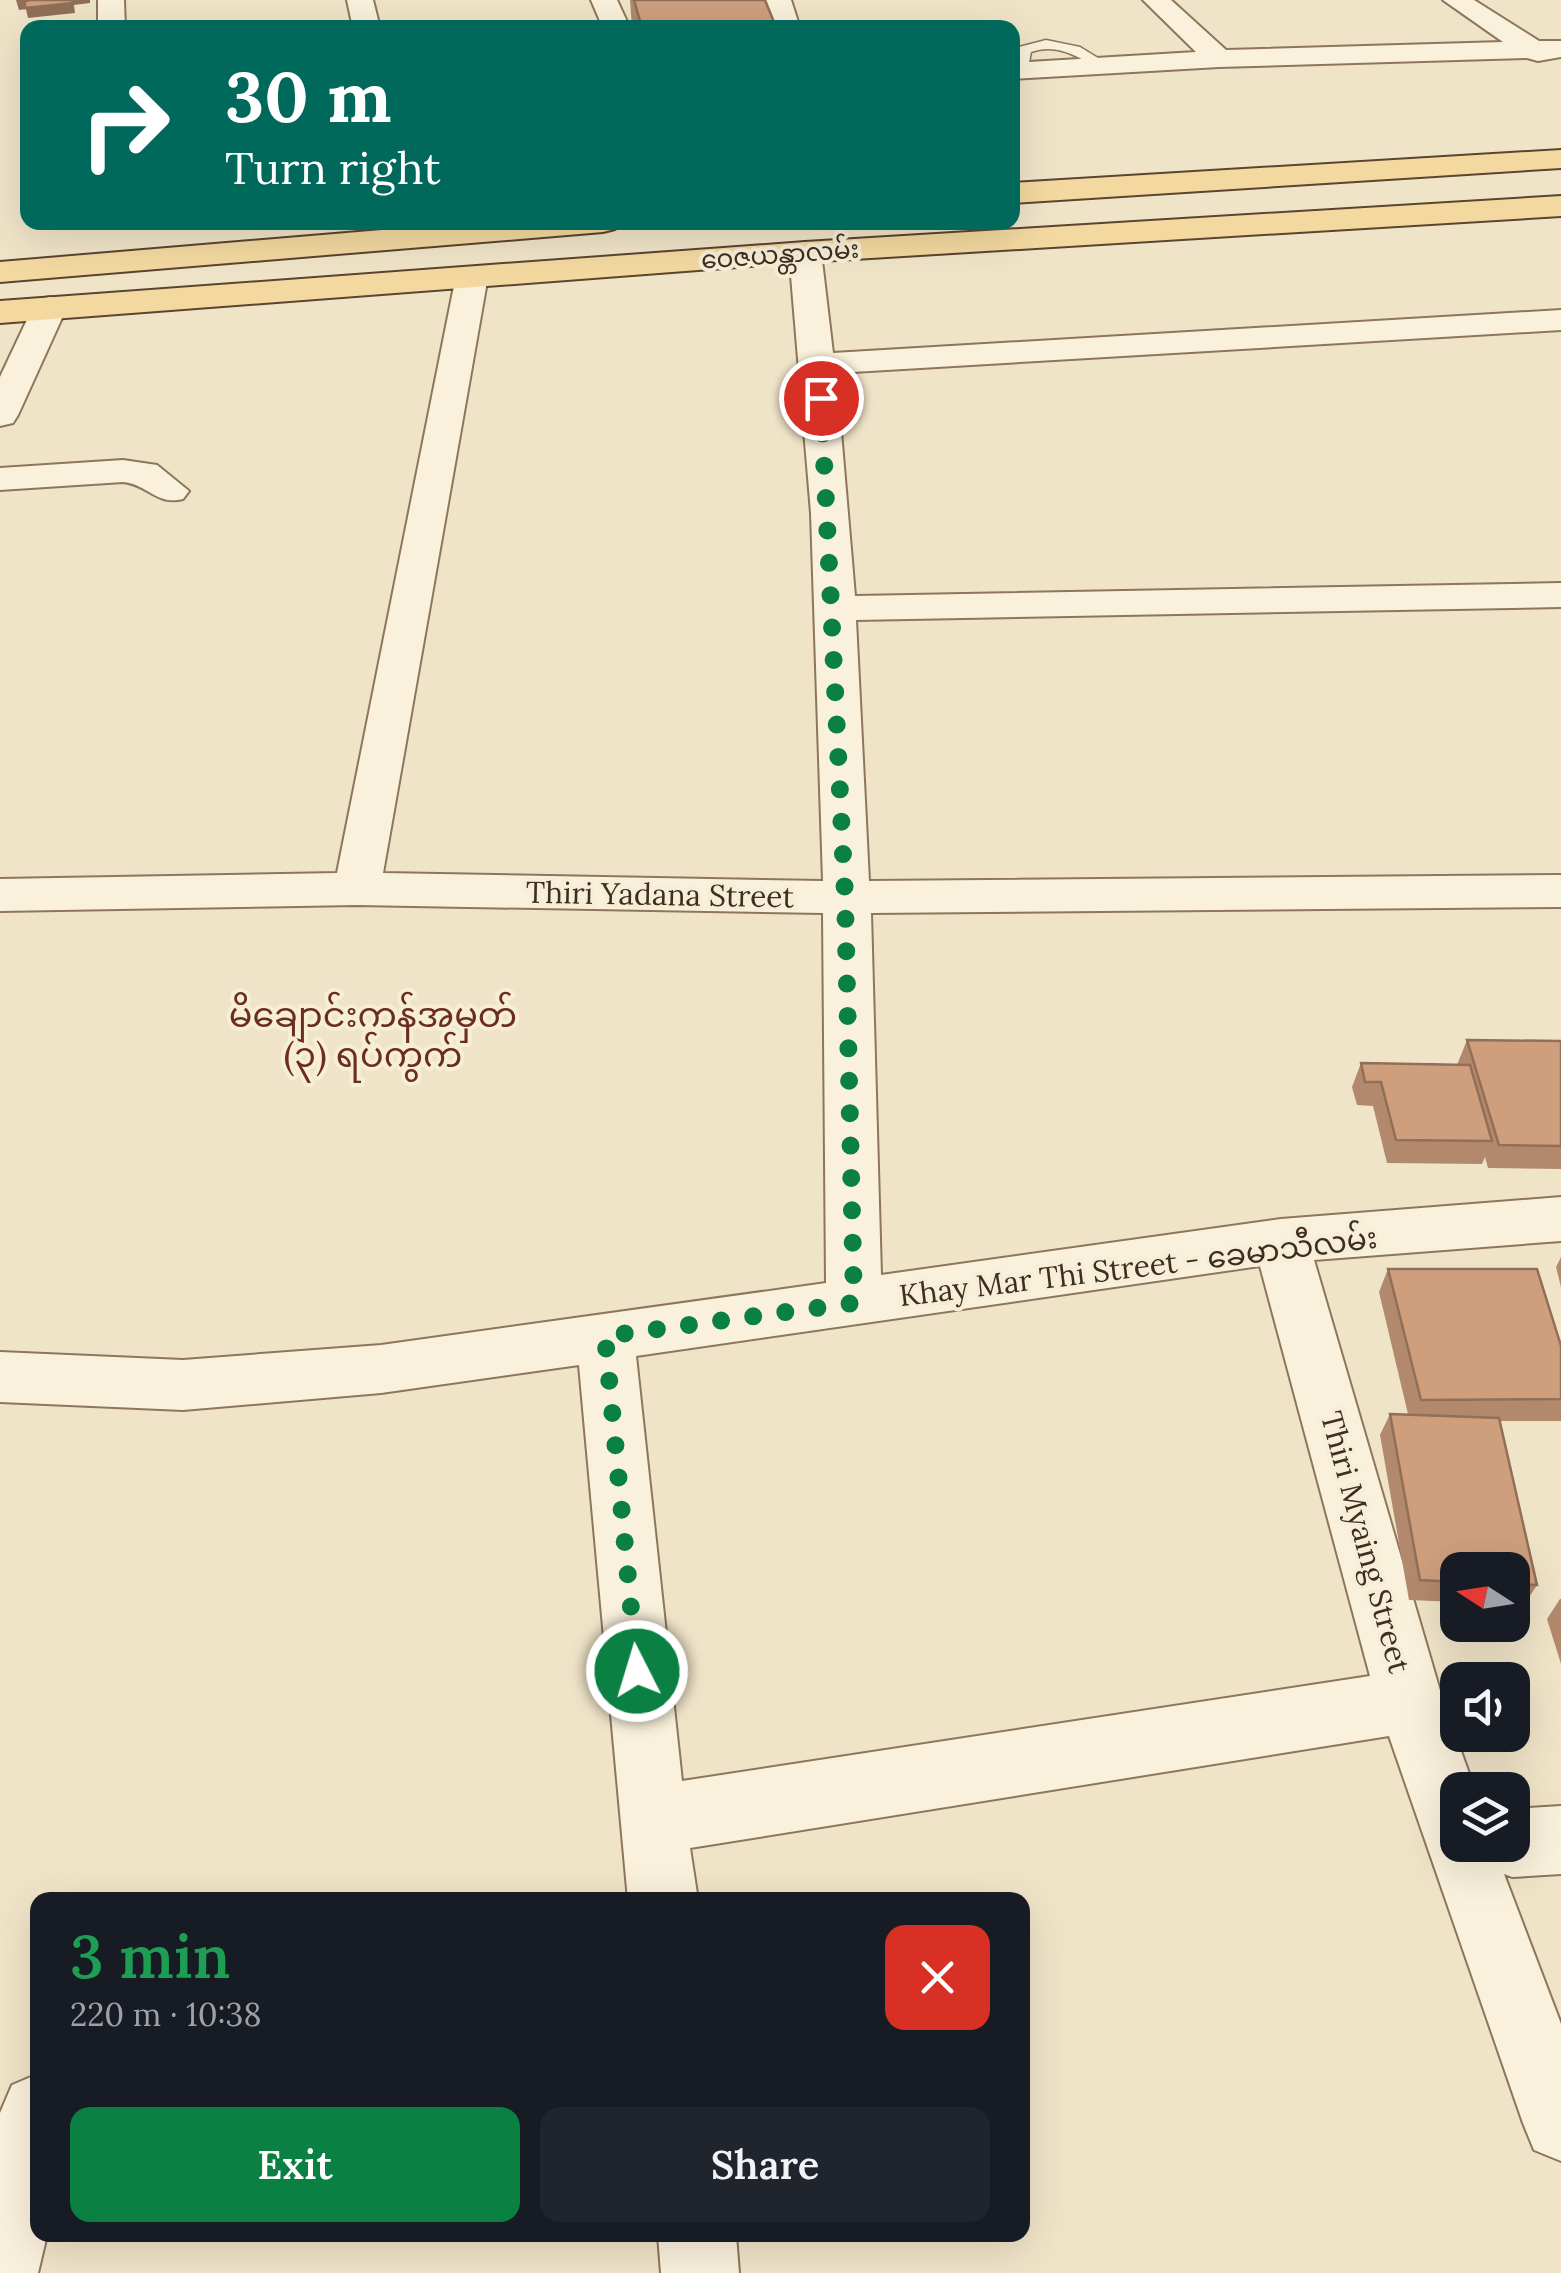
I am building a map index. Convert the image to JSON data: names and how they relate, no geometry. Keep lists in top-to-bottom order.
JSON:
{
  "streets": {
    "main road": ["ဝေဇယန္တာလမ်း"],
    "street": ["Thiri Yadana Street", "Khay Mar Thi Street - ခေမာသီလမ်း", "Thiri Myaing Street"]
  },
  "crossings": [
    ["Khay Mar Thi Street - ခေမာသီလမ်း", "Thiri Myaing Street"]
  ],
  "districts": ["မိချောင်းကန်အမှတ် (၃) ရပ်ကွက်"],
  "north": "left",
  "page": {
    "turn": ["30 m", "Turn right"],
    "heading": ["3 min", "220 m · 10:38"],
    "buttons": ["Exit", "Share"]
  }
}
